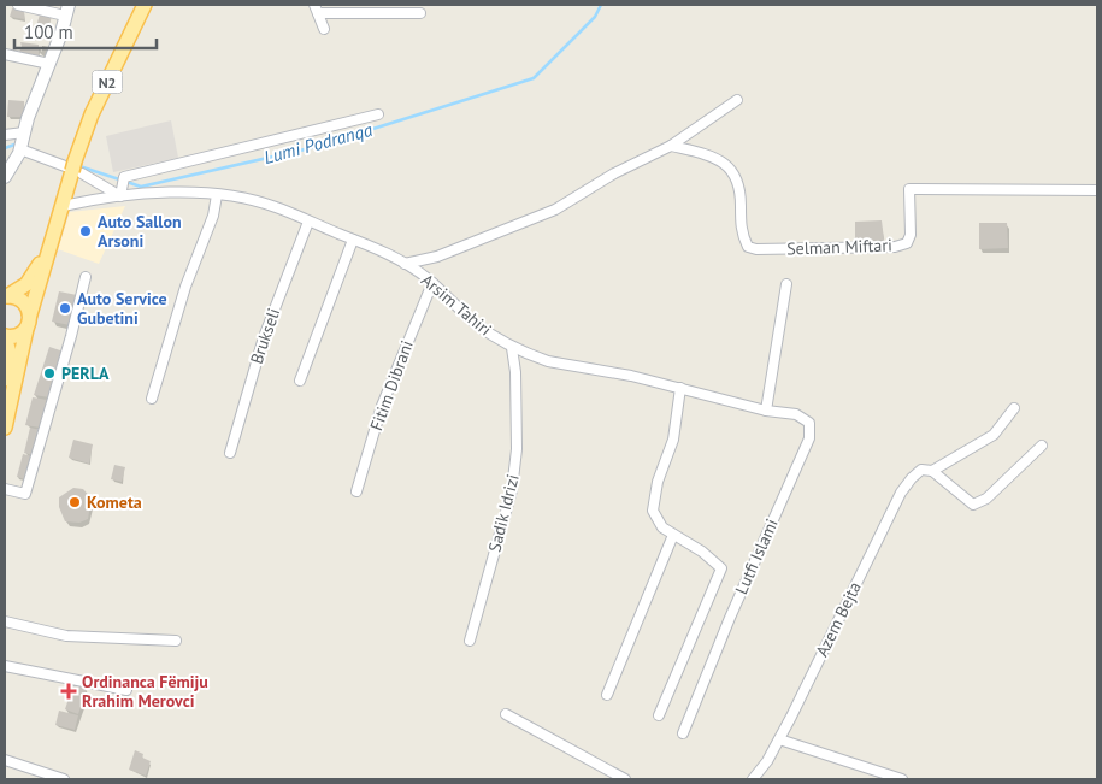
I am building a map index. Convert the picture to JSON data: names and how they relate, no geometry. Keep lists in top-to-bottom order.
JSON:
{
  "streets": {
    "main road": ["N2"],
    "street": [
      "Selman Miftari",
      "Arsim Tahiri",
      "Brukseli",
      "Fitim Dibrani",
      "Sadik Idrizi",
      "Lutfi Islami",
      "Azem Bejta"
    ]
  },
  "crossings": [
    ["N2", "Arsim Tahiri"],
    ["Arsim Tahiri", "Brukseli"],
    ["Arsim Tahiri", "Fitim Dibrani"],
    ["Arsim Tahiri", "Sadik Idrizi"],
    ["Arsim Tahiri", "Lutfi Islami"]
  ],
  "water": ["Lumi Podranqa"],
  "places": {
    "other": [
      "Auto Sallon Arsoni",
      "Auto Service Gubetini",
      "PERLA",
      "Kometa"
    ],
    "health": ["Ordinanca Fëmiju Rrahim Merovci"]
  },
  "scale_bar": "100 m"
}
